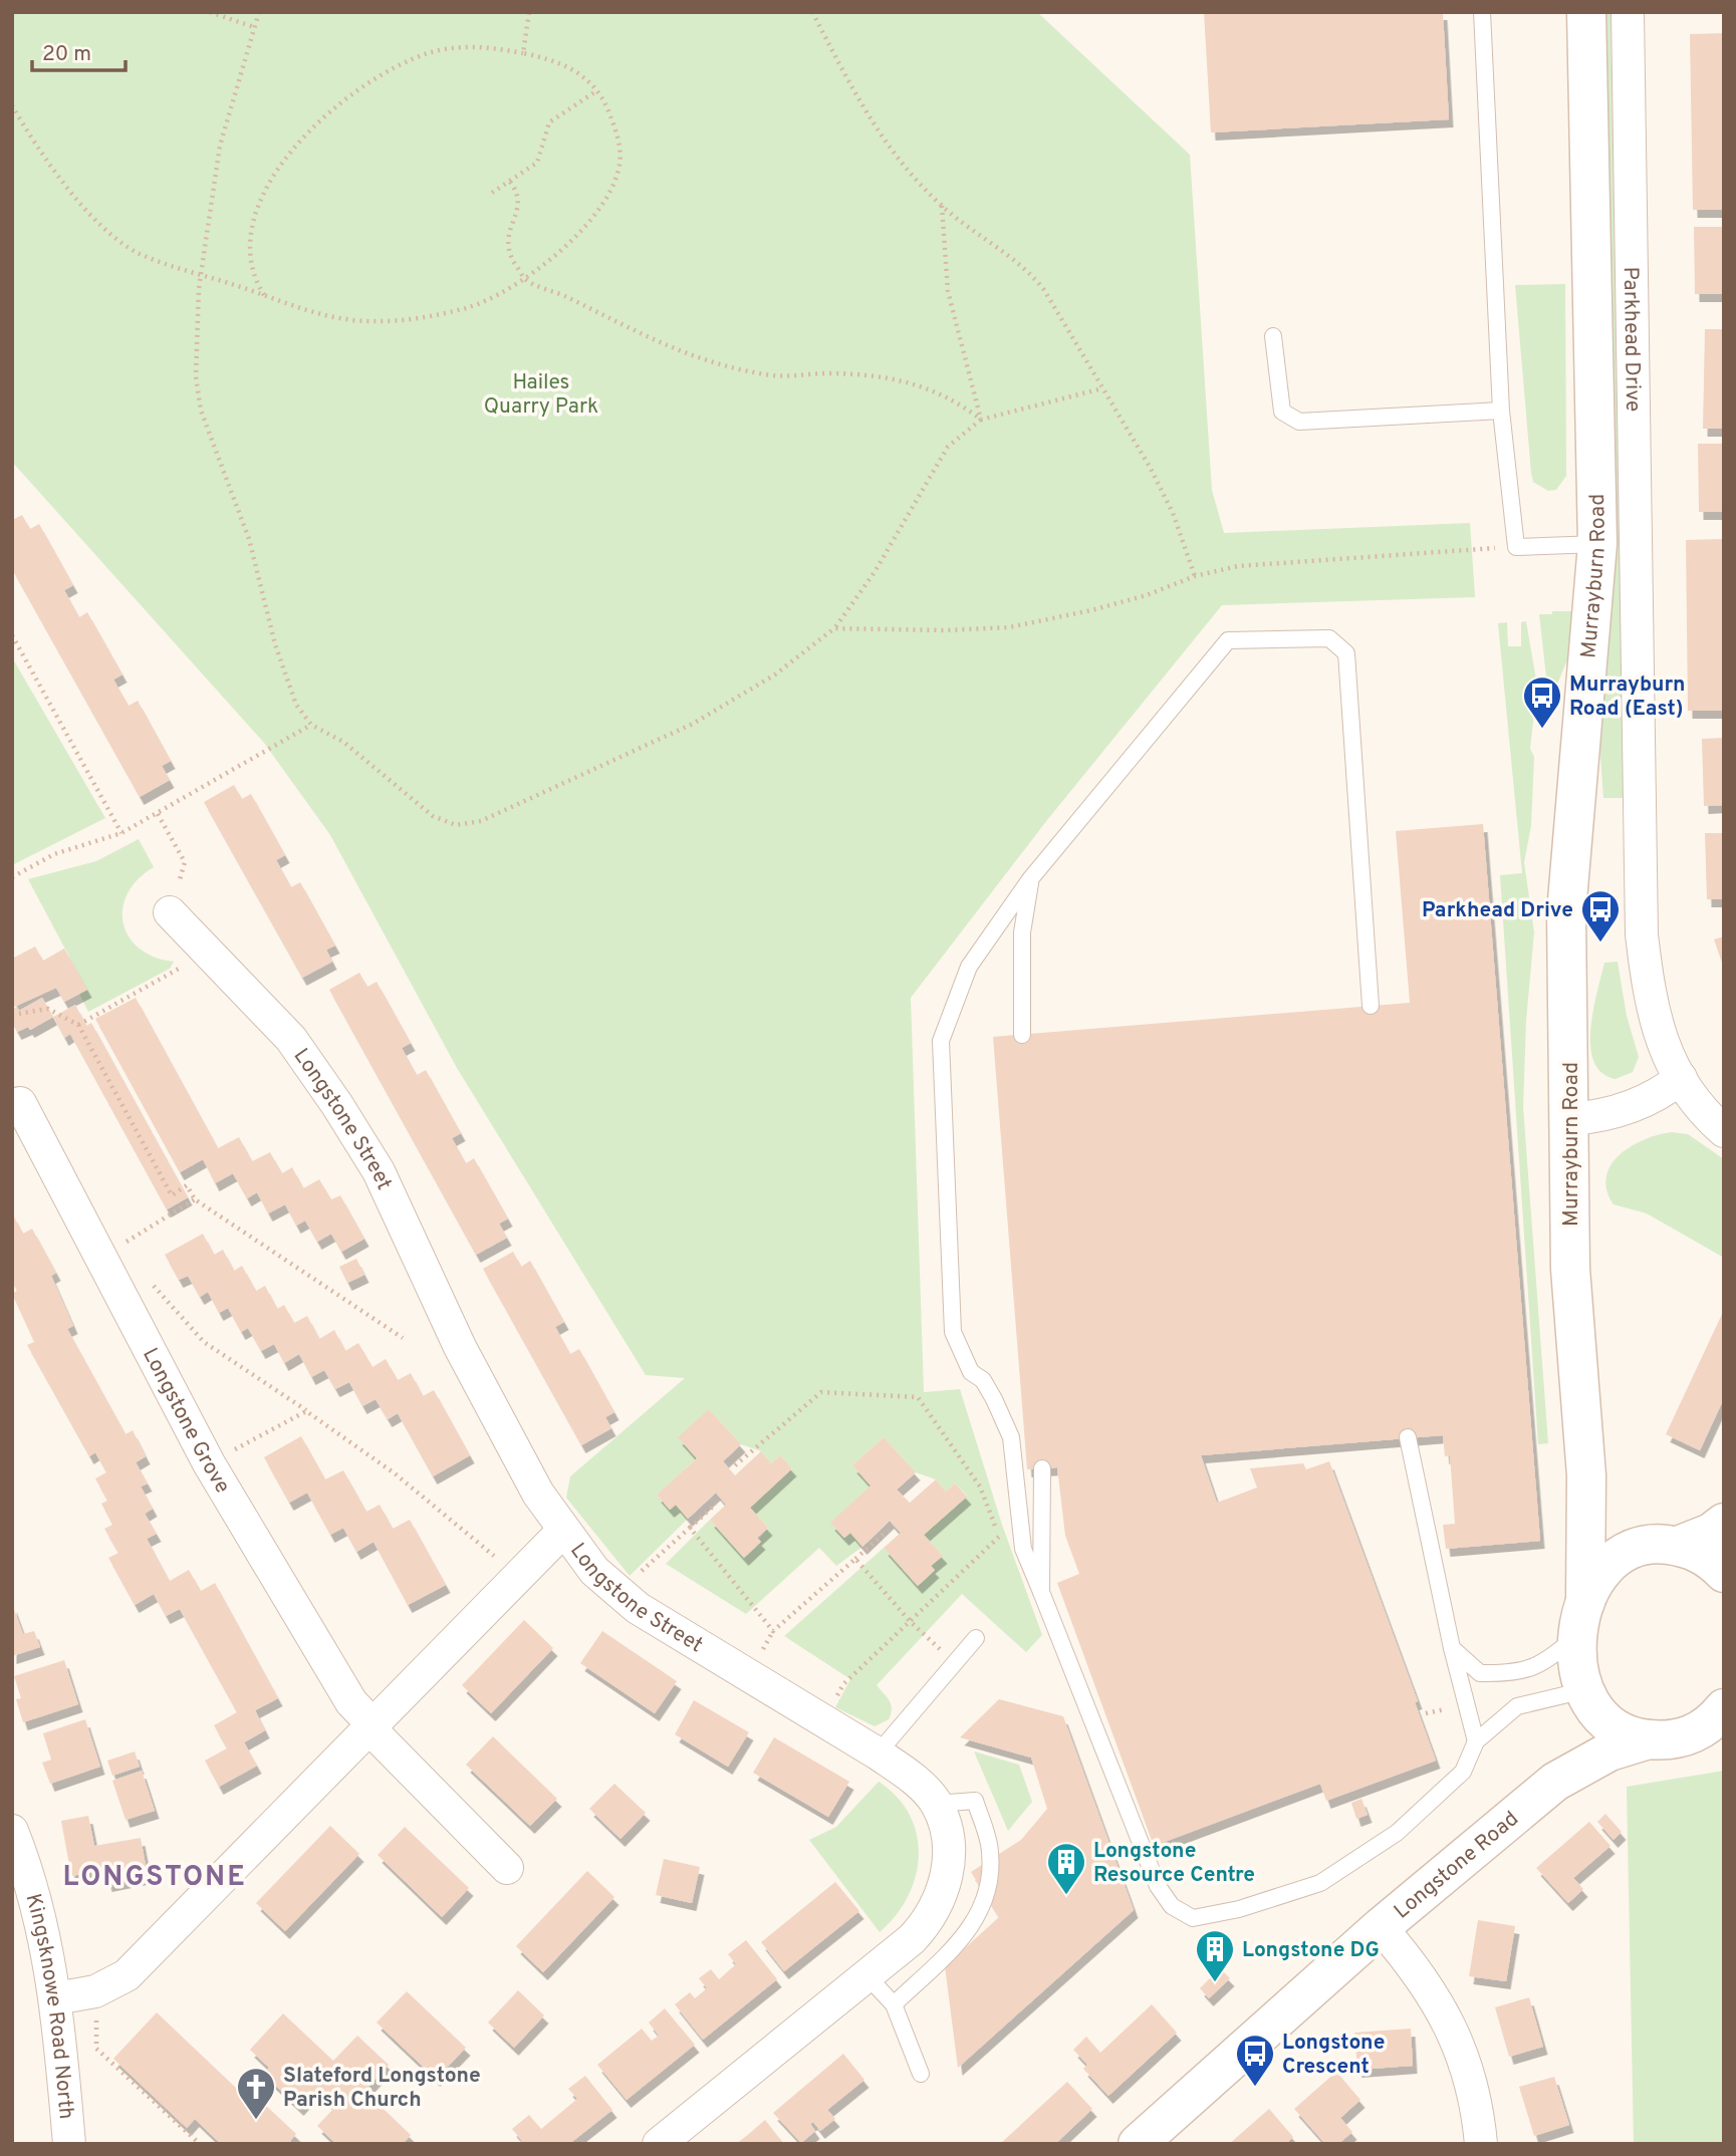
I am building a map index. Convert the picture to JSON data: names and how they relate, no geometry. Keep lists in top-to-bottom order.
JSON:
{
  "streets": {
    "street": [
      "Parkhead Drive",
      "Murrayburn Road",
      "Longstone Street",
      "Longstone Grove",
      "Longstone Road",
      "Kingsknowe Road North"
    ]
  },
  "crossings": [
    ["Murrayburn Road", "Longstone Road"]
  ],
  "districts": ["LONGSTONE"],
  "parks": ["Hailes Quarry Park"],
  "places": {
    "bus stop": ["Murrayburn Road (East)", "Parkhead Drive", "Longstone Crescent"],
    "building": ["Longstone Resource Centre", "Longstone DG"],
    "church": ["Slateford Longstone Parish Church"]
  },
  "scale_bar": "20 m"
}
